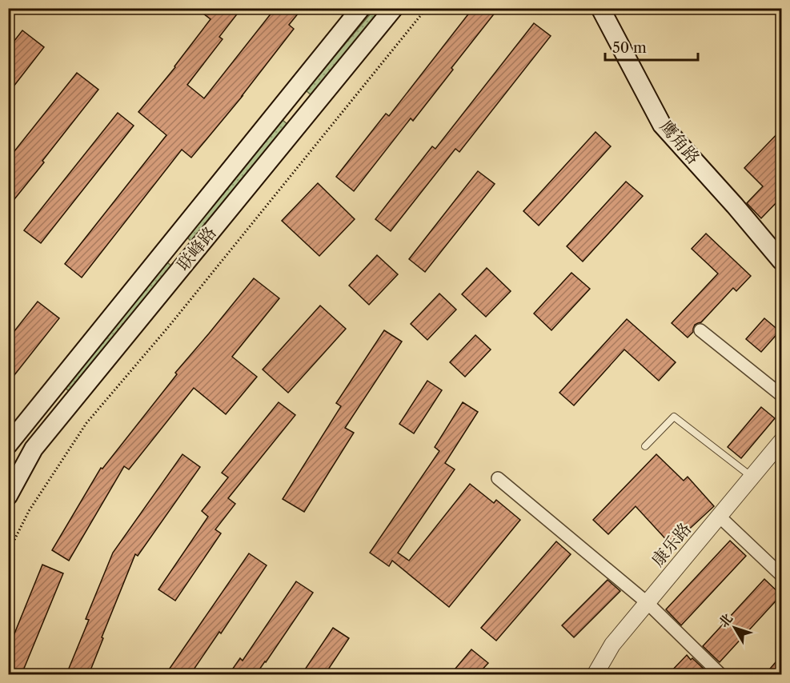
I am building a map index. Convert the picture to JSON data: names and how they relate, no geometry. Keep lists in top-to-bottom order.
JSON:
{
  "streets": {
    "main road": ["鹰角路", "联峰路"],
    "street": ["康乐路"]
  },
  "scale_bar": "50 m",
  "north": "top left"
}
